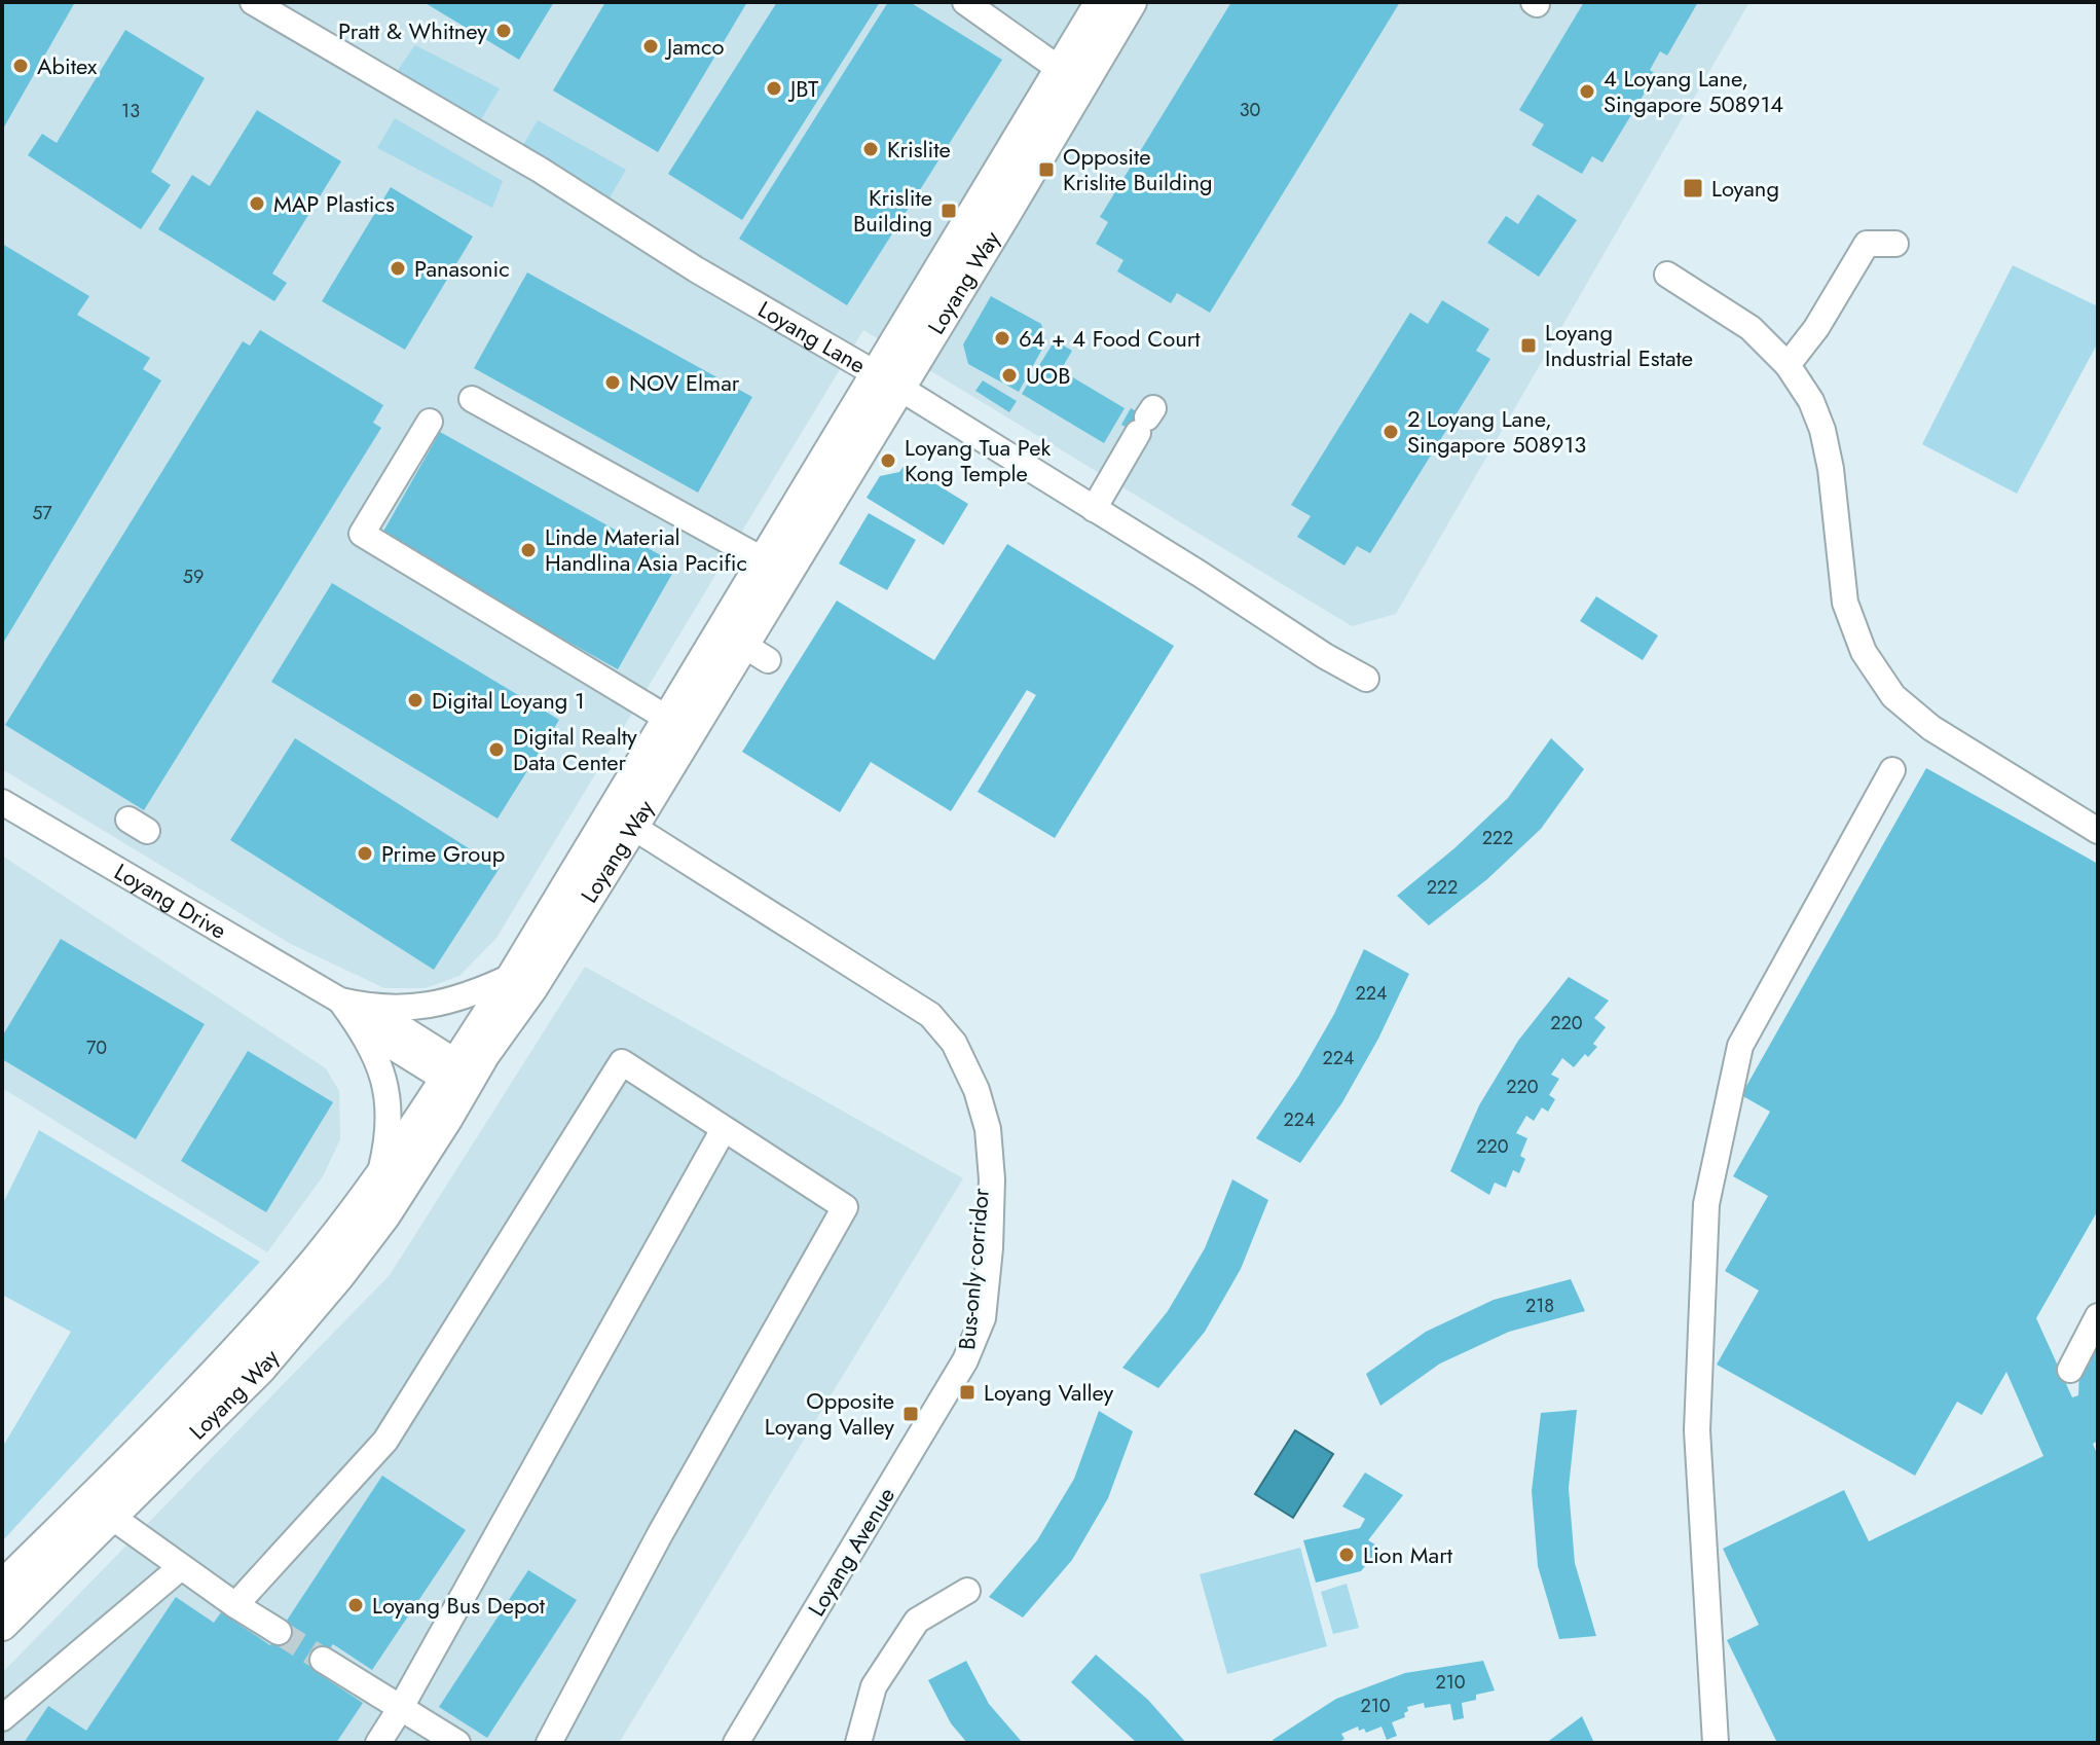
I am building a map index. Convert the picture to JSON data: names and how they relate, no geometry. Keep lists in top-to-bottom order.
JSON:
{
  "streets": {
    "main road": ["Loyang Way"],
    "street": [
      "Loyang Lane",
      "Loyang Drive",
      "Bus-only corridor",
      "Loyang Avenue"
    ]
  },
  "crossings": [
    ["Loyang Way", "Loyang Lane"],
    ["Loyang Way", "Loyang Drive"],
    ["Loyang Way", "Bus-only corridor"],
    ["Bus-only corridor", "Loyang Avenue"]
  ],
  "places": {
    "other": [
      "Pratt & Whitney",
      "Jamco",
      "Abitex",
      "JBT",
      "4 Loyang Lane, Singapore 508914",
      "Krislite",
      "MAP Plastics",
      "Panasonic",
      "64 + 4 Food Court",
      "UOB",
      "NOV Elmar",
      "2 Loyang Lane, Singapore 508913",
      "Loyang Tua Pek Kong Temple",
      "Linde Material Handlina Asia Pacific",
      "Digital Loyang 1",
      "Digital Realty Data Center",
      "Prime Group",
      "Lion Mart",
      "Loyang Bus Depot"
    ],
    "transit": [
      "Opposite Krislite Building",
      "Loyang",
      "Krislite Building",
      "Loyang Industrial Estate",
      "Loyang Valley",
      "Opposite Loyang Valley"
    ]
  },
  "house_numbers": [
    "30",
    "13",
    "57",
    "59",
    "222",
    "222",
    "224",
    "220",
    "70",
    "224",
    "220",
    "224",
    "220",
    "218",
    "210",
    "210"
  ]
}
